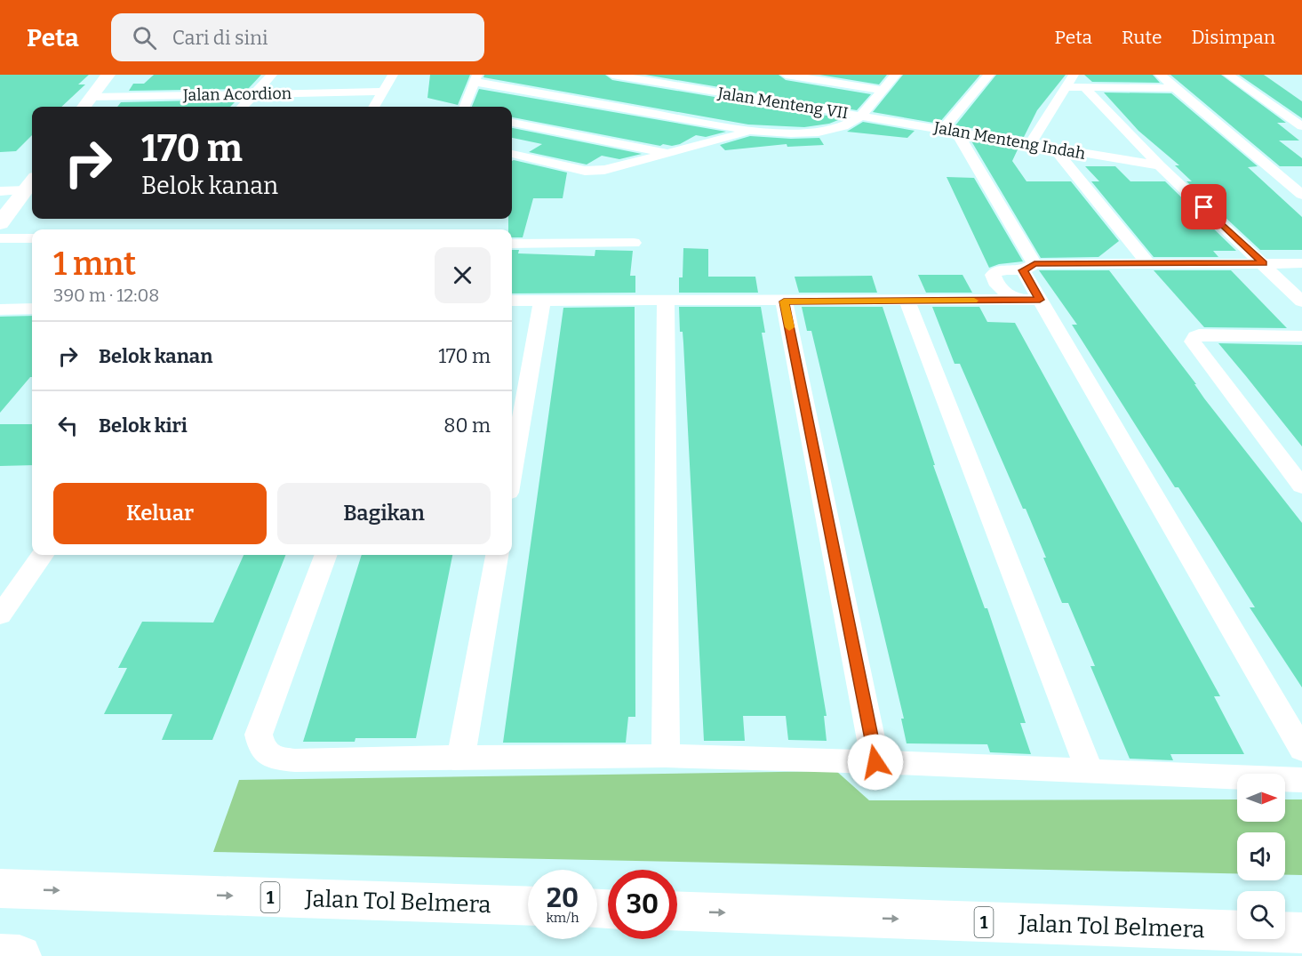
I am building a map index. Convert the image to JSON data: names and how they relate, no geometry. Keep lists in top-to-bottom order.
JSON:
{
  "streets": {
    "main road": ["1", "Jalan Tol Belmera"],
    "street": ["Jalan Acordion", "Jalan Menteng VII", "Jalan Menteng Indah"]
  },
  "crossings": [
    ["Jalan Menteng VII", "Jalan Menteng Indah"]
  ],
  "one_way": ["Jalan Tol Belmera"],
  "north": "right",
  "page": {
    "header": "Peta",
    "search": "Cari di sini",
    "nav": ["Peta", "Rute", "Disimpan"],
    "turn": ["170 m", "Belok kanan"],
    "heading": ["1 mnt", "390 m · 12:08"],
    "list": [
      {
        "name": "Belok kanan",
        "value": "170 m"
      },
      {
        "name": "Belok kiri",
        "value": "80 m"
      }
    ],
    "buttons": ["Keluar", "Bagikan"],
    "speed": "20 km/h",
    "limit": "30"
  }
}
